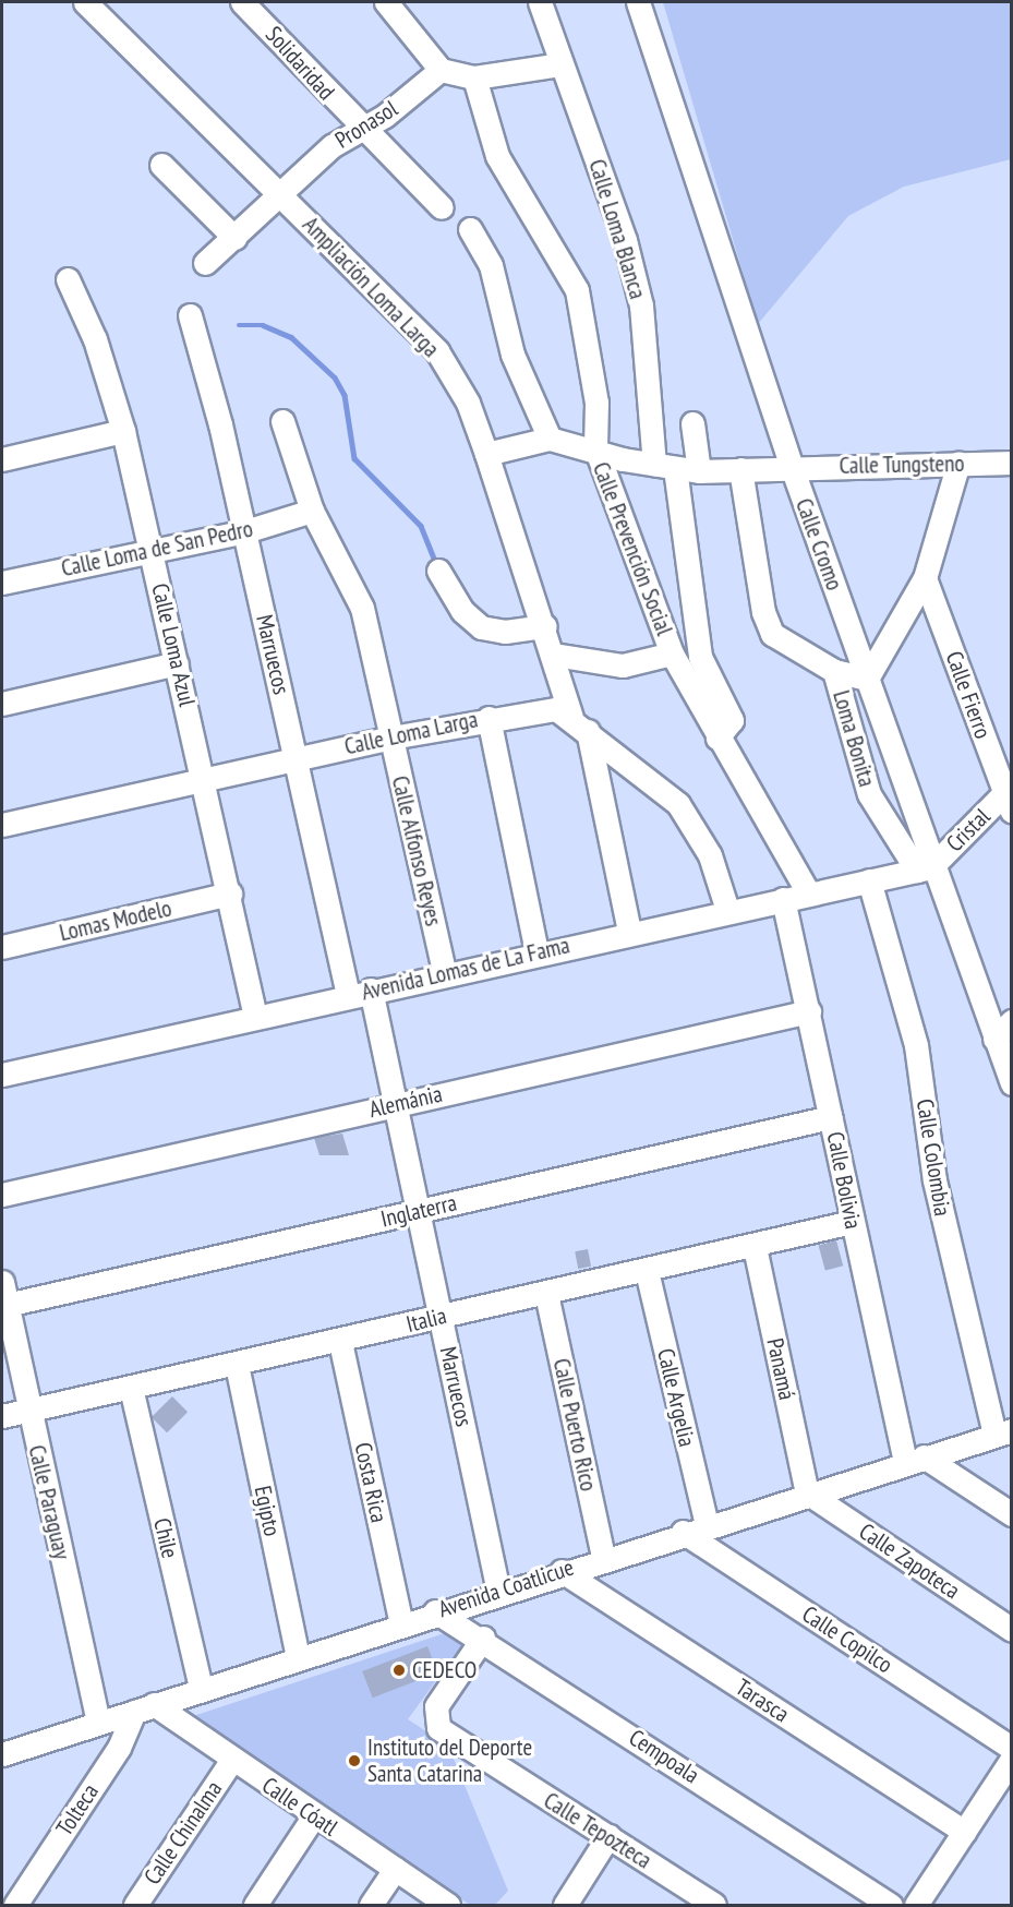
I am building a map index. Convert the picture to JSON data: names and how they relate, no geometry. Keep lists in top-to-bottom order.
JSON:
{
  "streets": {
    "street": [
      "Solidaridad",
      "Pronasol",
      "Calle Loma Blanca",
      "Ampliación Loma Larga",
      "Calle Tungsteno",
      "Calle Cromo",
      "Calle Loma de San Pedro",
      "Calle Prevención Social",
      "Calle Loma Azul",
      "Marruecos",
      "Calle Fierro",
      "Calle Loma Larga",
      "Loma Bonita",
      "Cristal",
      "Calle Alfonso Reyes",
      "Lomas Modelo",
      "Avenida Lomas de La Fama",
      "Alemánia",
      "Calle Colombia",
      "Calle Bolivia",
      "Inglaterra",
      "Italia",
      "Panamá",
      "Calle Argelia",
      "Calle Puerto Rico",
      "Costa Rica",
      "Calle Paraguay",
      "Egipto",
      "Chile",
      "Calle Zapoteca",
      "Avenida Coatlicue",
      "Calle Copilco",
      "Tarasca",
      "Cempoala",
      "Calle Cóatl",
      "Tolteca",
      "Calle Tepozteca",
      "Calle Chinalma"
    ]
  },
  "crossings": [
    ["Solidaridad", "Pronasol"],
    ["Pronasol", "Ampliación Loma Larga"],
    ["Calle Loma Blanca", "Calle Prevención Social"],
    ["Ampliación Loma Larga", "Calle Loma Larga"],
    ["Ampliación Loma Larga", "Avenida Lomas de La Fama"],
    ["Calle Tungsteno", "Calle Cromo"],
    ["Calle Cromo", "Loma Bonita"],
    ["Calle Cromo", "Cristal"],
    ["Calle Cromo", "Avenida Lomas de La Fama"],
    ["Calle Loma de San Pedro", "Calle Loma Azul"],
    ["Calle Loma de San Pedro", "Marruecos"],
    ["Calle Loma de San Pedro", "Calle Alfonso Reyes"],
    ["Calle Prevención Social", "Avenida Lomas de La Fama"],
    ["Calle Loma Azul", "Calle Loma Larga"],
    ["Calle Loma Azul", "Lomas Modelo"],
    ["Calle Loma Azul", "Avenida Lomas de La Fama"],
    ["Marruecos", "Calle Loma Larga"],
    ["Marruecos", "Avenida Lomas de La Fama"],
    ["Marruecos", "Alemánia"],
    ["Marruecos", "Inglaterra"],
    ["Marruecos", "Italia"],
    ["Marruecos", "Avenida Coatlicue"],
    ["Calle Fierro", "Cristal"],
    ["Calle Loma Larga", "Calle Alfonso Reyes"],
    ["Calle Loma Larga", "Avenida Lomas de La Fama"],
    ["Loma Bonita", "Cristal"],
    ["Loma Bonita", "Avenida Lomas de La Fama"],
    ["Cristal", "Avenida Lomas de La Fama"],
    ["Calle Alfonso Reyes", "Avenida Lomas de La Fama"],
    ["Avenida Lomas de La Fama", "Calle Colombia"],
    ["Avenida Lomas de La Fama", "Calle Bolivia"],
    ["Alemánia", "Calle Bolivia"],
    ["Calle Colombia", "Avenida Coatlicue"],
    ["Calle Bolivia", "Inglaterra"],
    ["Calle Bolivia", "Italia"],
    ["Calle Bolivia", "Avenida Coatlicue"],
    ["Inglaterra", "Calle Paraguay"],
    ["Italia", "Panamá"],
    ["Italia", "Calle Argelia"],
    ["Italia", "Calle Puerto Rico"],
    ["Italia", "Costa Rica"],
    ["Italia", "Calle Paraguay"],
    ["Italia", "Egipto"],
    ["Italia", "Chile"],
    ["Panamá", "Calle Zapoteca"],
    ["Panamá", "Avenida Coatlicue"],
    ["Calle Argelia", "Avenida Coatlicue"],
    ["Calle Puerto Rico", "Avenida Coatlicue"],
    ["Costa Rica", "Avenida Coatlicue"],
    ["Calle Paraguay", "Avenida Coatlicue"],
    ["Egipto", "Avenida Coatlicue"],
    ["Chile", "Avenida Coatlicue"],
    ["Calle Zapoteca", "Avenida Coatlicue"],
    ["Avenida Coatlicue", "Calle Copilco"],
    ["Avenida Coatlicue", "Tarasca"],
    ["Avenida Coatlicue", "Cempoala"],
    ["Avenida Coatlicue", "Calle Cóatl"],
    ["Avenida Coatlicue", "Tolteca"],
    ["Cempoala", "Calle Tepozteca"],
    ["Calle Cóatl", "Tolteca"],
    ["Calle Cóatl", "Calle Chinalma"]
  ],
  "places": ["CEDECO", "Instituto del Deporte Santa Catarina"]
}
